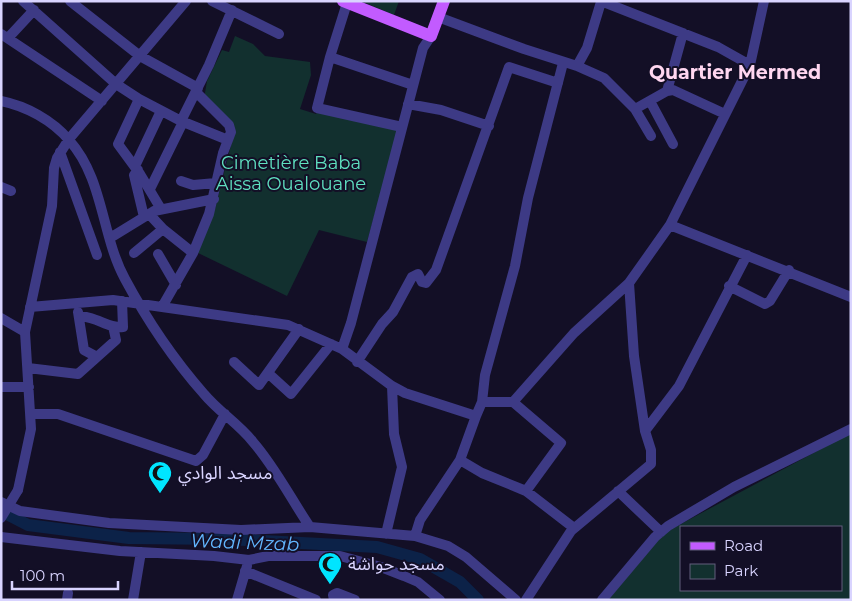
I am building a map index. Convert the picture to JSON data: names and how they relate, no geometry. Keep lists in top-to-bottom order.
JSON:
{
  "districts": ["Quartier Mermed"],
  "water": ["Wadi Mzab"],
  "parks": ["Cimetière Baba Aissa Oualouane"],
  "places": {
    "mosque": ["مسجد الوادي", "مسجد حواشة"]
  },
  "legend": ["Road", "Park"],
  "scale_bar": "100 m"
}
